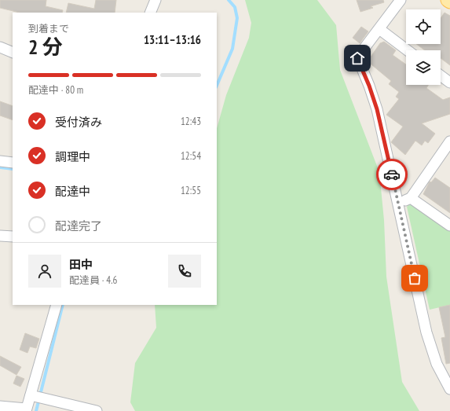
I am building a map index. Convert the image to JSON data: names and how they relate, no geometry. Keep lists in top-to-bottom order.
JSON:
{
  "page": {
    "heading": ["2 分", "到着まで", "13:11–13:16"],
    "panel": ["田中", "配達員 · 4.6"],
    "bar": "配達中 · 80 m",
    "list": [
      ["受付済み", "12:43"],
      ["調理中", "12:54"],
      ["配達中", "12:55"],
      "配達完了"
    ]
  }
}
